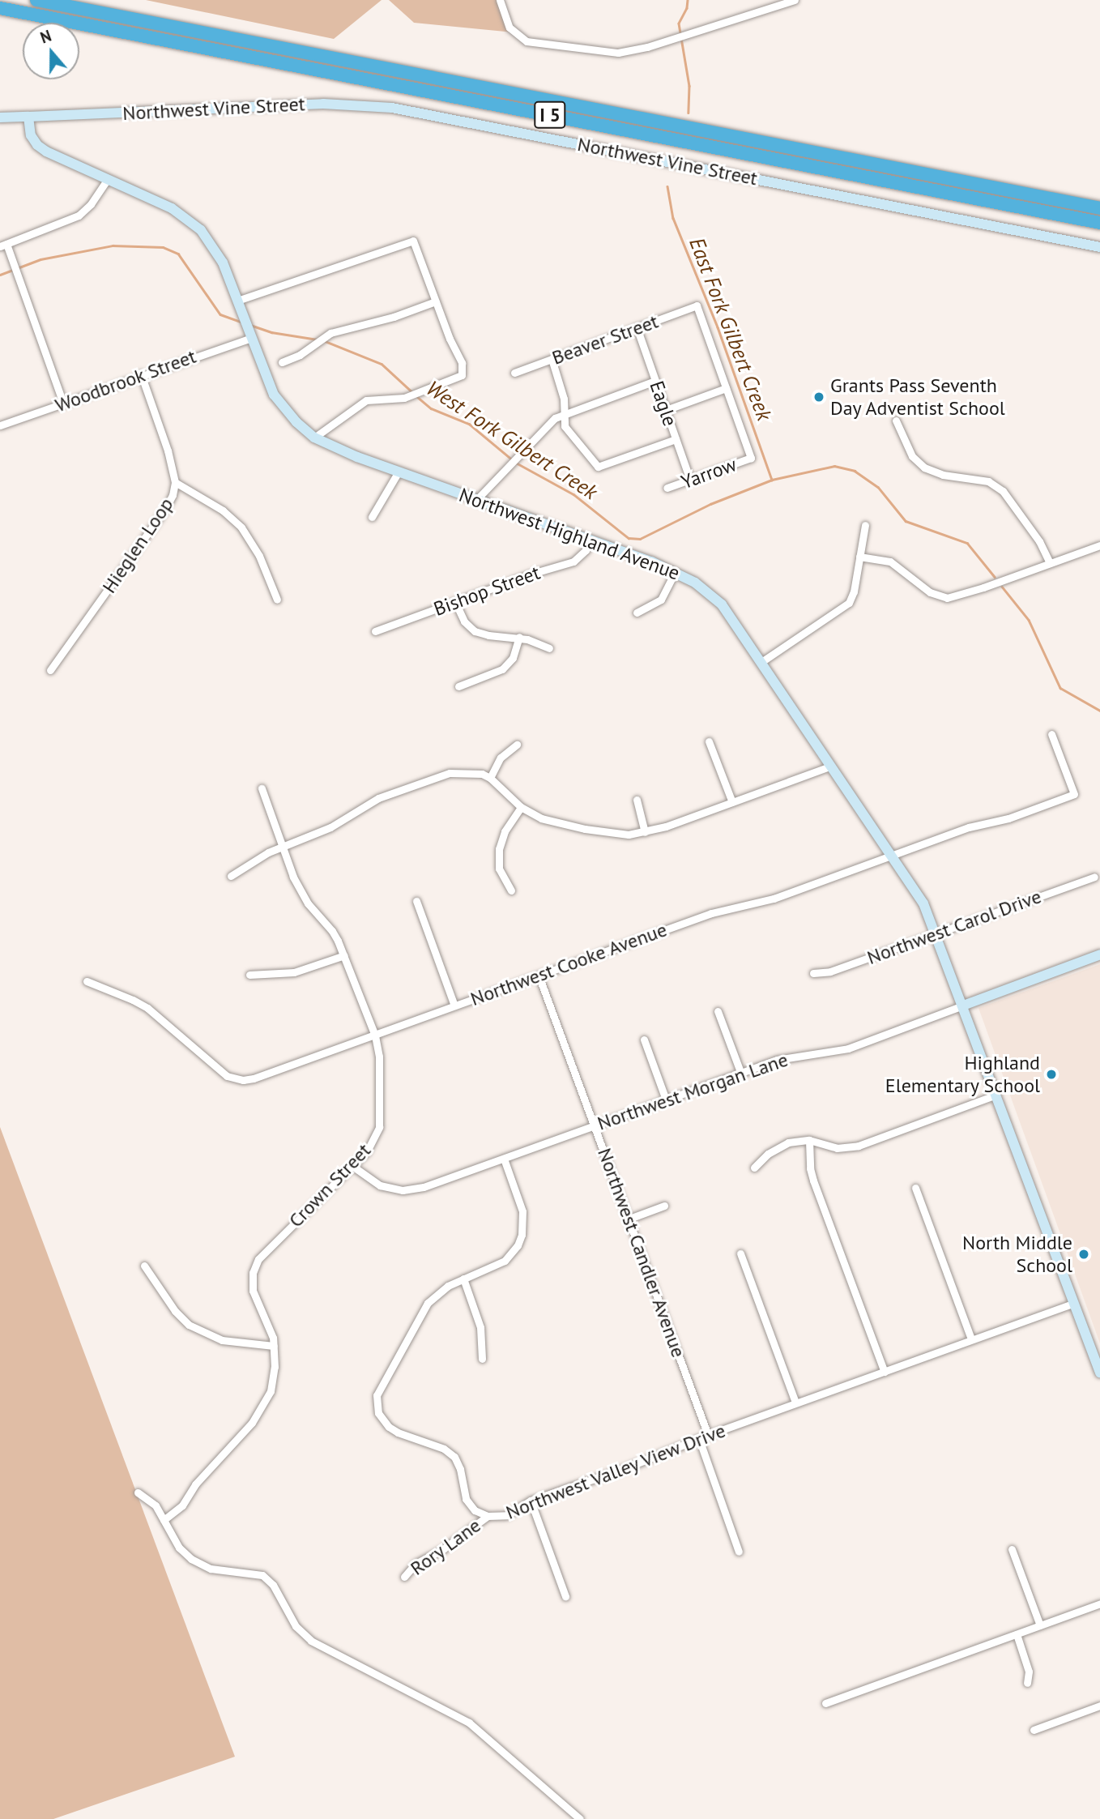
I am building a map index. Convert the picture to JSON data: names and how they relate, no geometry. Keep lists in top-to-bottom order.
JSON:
{
  "streets": {
    "highway": ["I 5"],
    "main road": ["Northwest Vine Street", "Northwest Highland Avenue", "Northwest Morgan Lane"],
    "street": [
      "Beaver Street",
      "Woodbrook Street",
      "Eagle",
      "Yarrow",
      "Hieglen Loop",
      "Bishop Street",
      "Northwest Carol Drive",
      "Northwest Cooke Avenue",
      "Crown Street",
      "Northwest Candler Avenue",
      "Northwest Valley View Drive",
      "Rory Lane"
    ]
  },
  "crossings": [
    ["Northwest Vine Street", "Northwest Highland Avenue"],
    ["Beaver Street", "Eagle"],
    ["Beaver Street", "Yarrow"],
    ["Woodbrook Street", "Northwest Highland Avenue"],
    ["Woodbrook Street", "Hieglen Loop"],
    ["Eagle", "Yarrow"],
    ["Northwest Highland Avenue", "Bishop Street"],
    ["Northwest Highland Avenue", "Northwest Carol Drive"],
    ["Northwest Highland Avenue", "Northwest Cooke Avenue"],
    ["Northwest Highland Avenue", "Northwest Morgan Lane"],
    ["Northwest Highland Avenue", "Northwest Valley View Drive"],
    ["Northwest Cooke Avenue", "Crown Street"],
    ["Northwest Cooke Avenue", "Northwest Candler Avenue"],
    ["Northwest Morgan Lane", "Crown Street"],
    ["Northwest Morgan Lane", "Northwest Candler Avenue"],
    ["Northwest Morgan Lane", "Northwest Valley View Drive"],
    ["Northwest Candler Avenue", "Northwest Valley View Drive"],
    ["Northwest Valley View Drive", "Rory Lane"]
  ],
  "water": ["East Fork Gilbert Creek", "West Fork Gilbert Creek"],
  "places": ["Grants Pass Seventh Day Adventist School", "Highland Elementary School", "North Middle School"],
  "north": "top"
}
